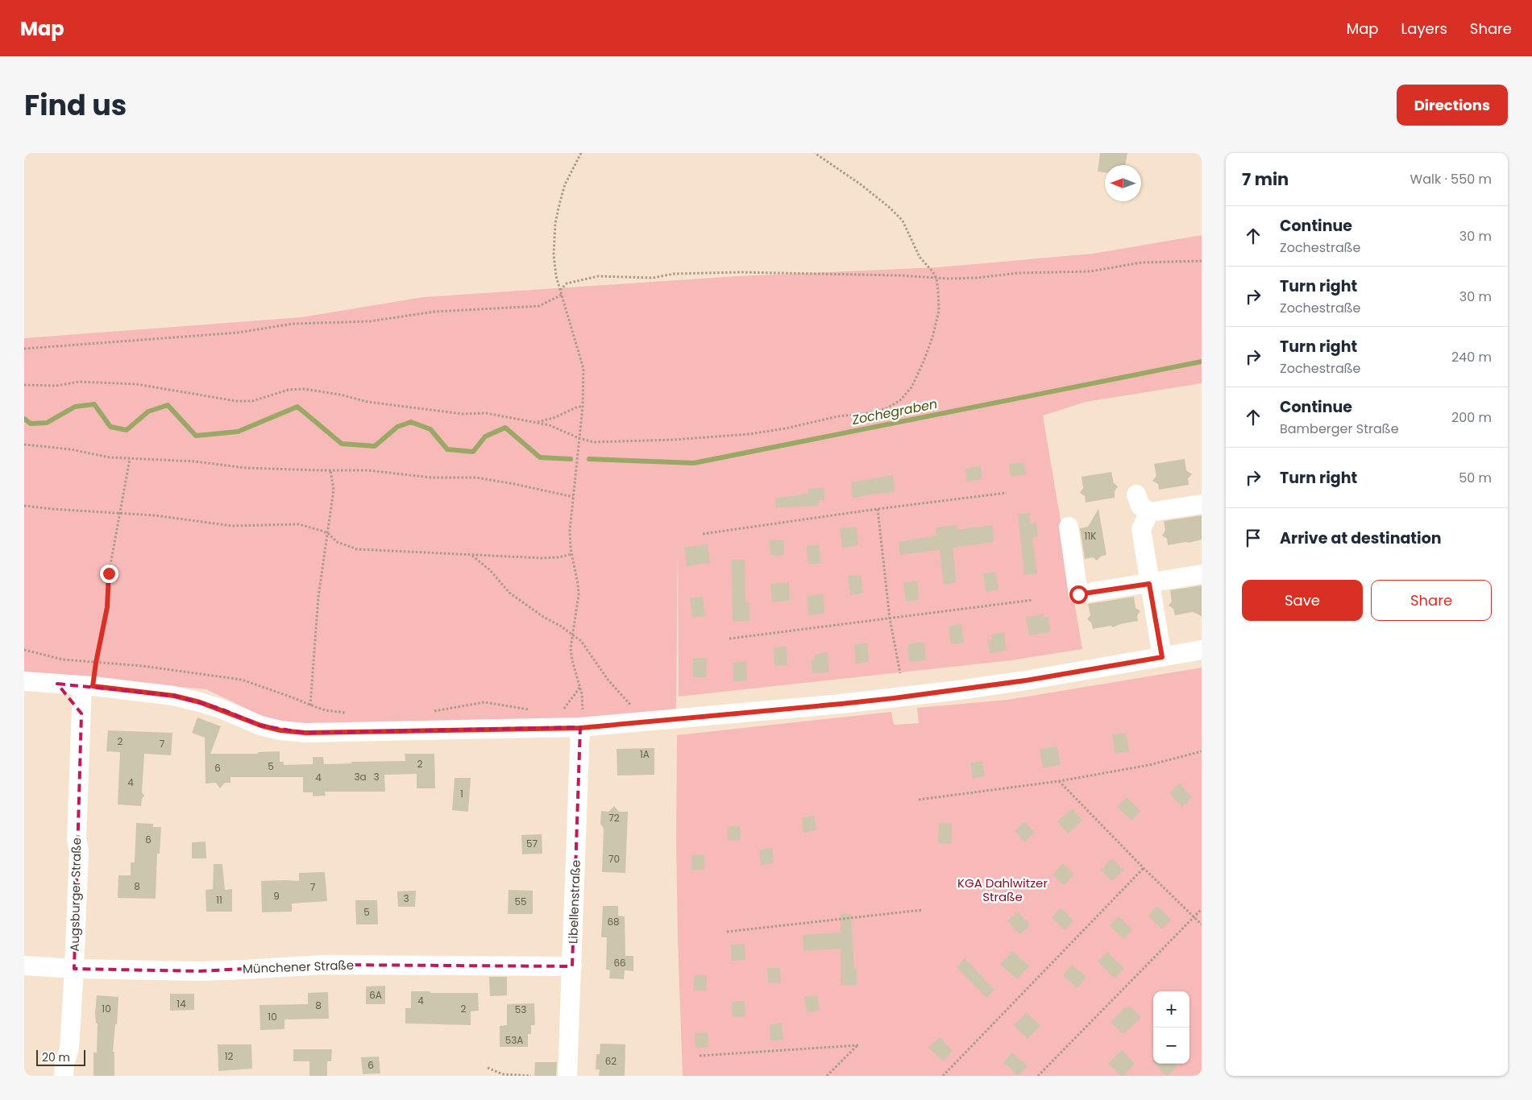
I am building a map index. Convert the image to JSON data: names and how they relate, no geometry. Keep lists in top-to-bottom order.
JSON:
{
  "streets": {
    "street": ["Augsburger Straße", "Libellenstraße", "Münchener Straße"]
  },
  "crossings": [
    ["Augsburger Straße", "Münchener Straße"],
    ["Libellenstraße", "Münchener Straße"]
  ],
  "water": ["Zochegraben"],
  "parks": ["KGA Dahlwitzer Straße"],
  "house_numbers": [
    "11K",
    "2",
    "7",
    "1A",
    "2",
    "5",
    "6",
    "3a",
    "3",
    "4",
    "4",
    "1",
    "72",
    "6",
    "57",
    "70",
    "8",
    "7",
    "9",
    "3",
    "11",
    "55",
    "5",
    "68",
    "66",
    "6A",
    "4",
    "14",
    "8",
    "10",
    "2",
    "53",
    "10",
    "53A",
    "12",
    "62",
    "6"
  ],
  "scale_bar": "20 m",
  "north": "left",
  "page": {
    "header": "Map",
    "nav": ["Map", "Layers", "Share"],
    "title": "Find us",
    "buttons": [
      "Directions",
      ["Save", "Share"]
    ],
    "heading": ["7 min", "Walk · 550 m"],
    "list": [
      ["Continue", "Zochestraße", "30 m"],
      ["Turn right", "Zochestraße", "30 m"],
      ["Turn right", "Zochestraße", "240 m"],
      ["Continue", "Bamberger Straße", "200 m"],
      ["Turn right", "50 m"],
      "Arrive at destination"
    ],
    "map_buttons": ["+", "−"],
    "scale": "20 m"
  }
}
